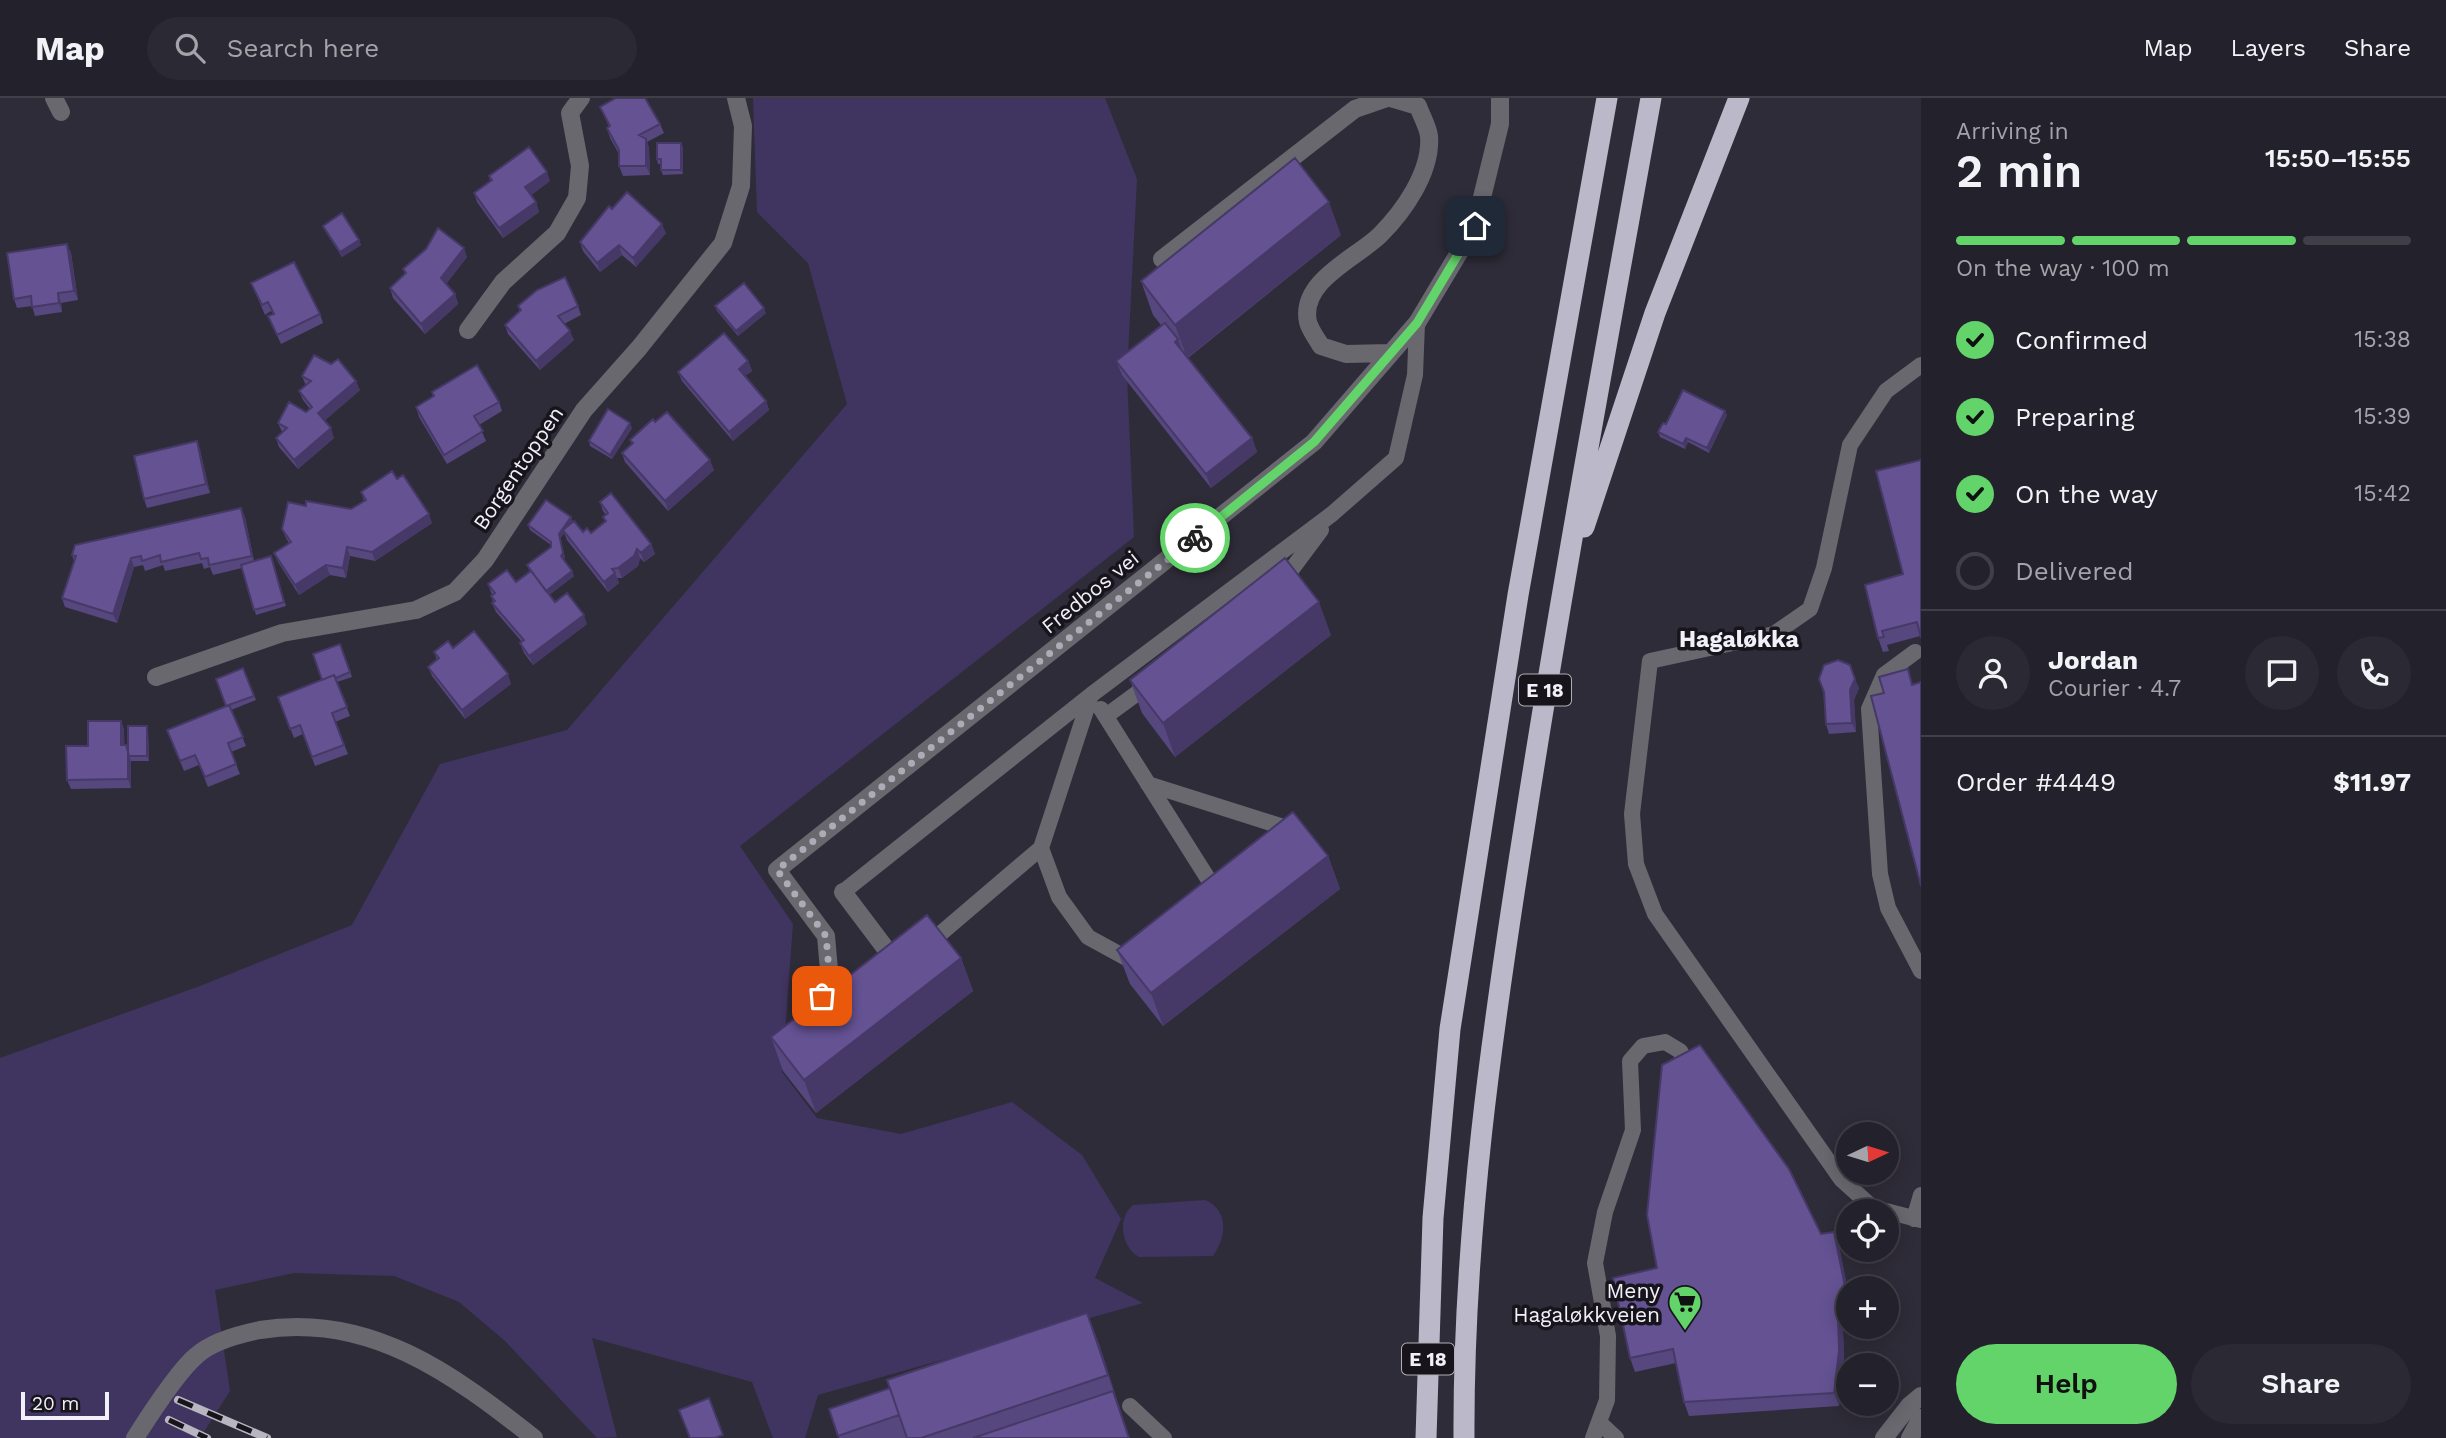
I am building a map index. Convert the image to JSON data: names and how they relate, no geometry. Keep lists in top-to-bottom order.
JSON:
{
  "streets": {
    "highway": ["E 18"],
    "street": ["Borgentoppen", "Fredbos vei"]
  },
  "districts": ["Hagaløkka"],
  "places": {
    "supermarket": ["Meny Hagaløkkveien"]
  },
  "scale_bar": "20 m",
  "north": "right",
  "page": {
    "header": "Map",
    "search": "Search here",
    "nav": ["Map", "Layers", "Share"],
    "heading": ["2 min", "Arriving in", "15:50–15:55"],
    "panel": [
      "Jordan",
      "Courier · 4.7",
      "Order #4449",
      "$11.97"
    ],
    "bar": "On the way · 100 m",
    "list": [
      ["Confirmed", "15:38"],
      ["Preparing", "15:39"],
      ["On the way", "15:42"],
      "Delivered"
    ],
    "map_buttons": ["+", "−"],
    "buttons": ["Help", "Share"],
    "scale": "20 m"
  }
}
